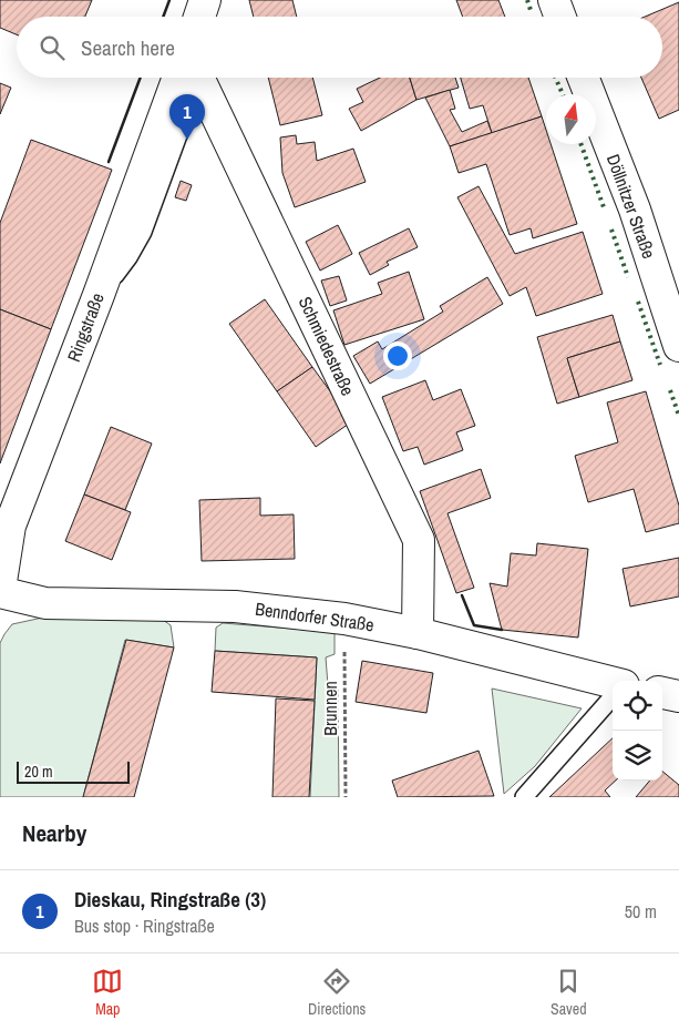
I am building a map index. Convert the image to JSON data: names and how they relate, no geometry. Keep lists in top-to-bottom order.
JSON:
{
  "streets": {
    "street": [
      "Döllnitzer Straße",
      "Ringstraße",
      "Schmiedestraße",
      "Benndorfer Straße"
    ],
    "path": ["Brunnen"]
  },
  "crossings": [
    ["Ringstraße", "Benndorfer Straße"],
    ["Schmiedestraße", "Benndorfer Straße"],
    ["Benndorfer Straße", "Brunnen"]
  ],
  "scale_bar": "20 m",
  "north": "top",
  "page": {
    "search": "Search here",
    "pins": "1",
    "scale": "20 m",
    "heading": "Nearby",
    "list": [
      {
        "mark": "1",
        "name": "Dieskau, Ringstraße (3)",
        "note": "Bus stop · Ringstraße",
        "value": "50 m"
      }
    ],
    "nav": ["Map", "Directions", "Saved"]
  }
}
